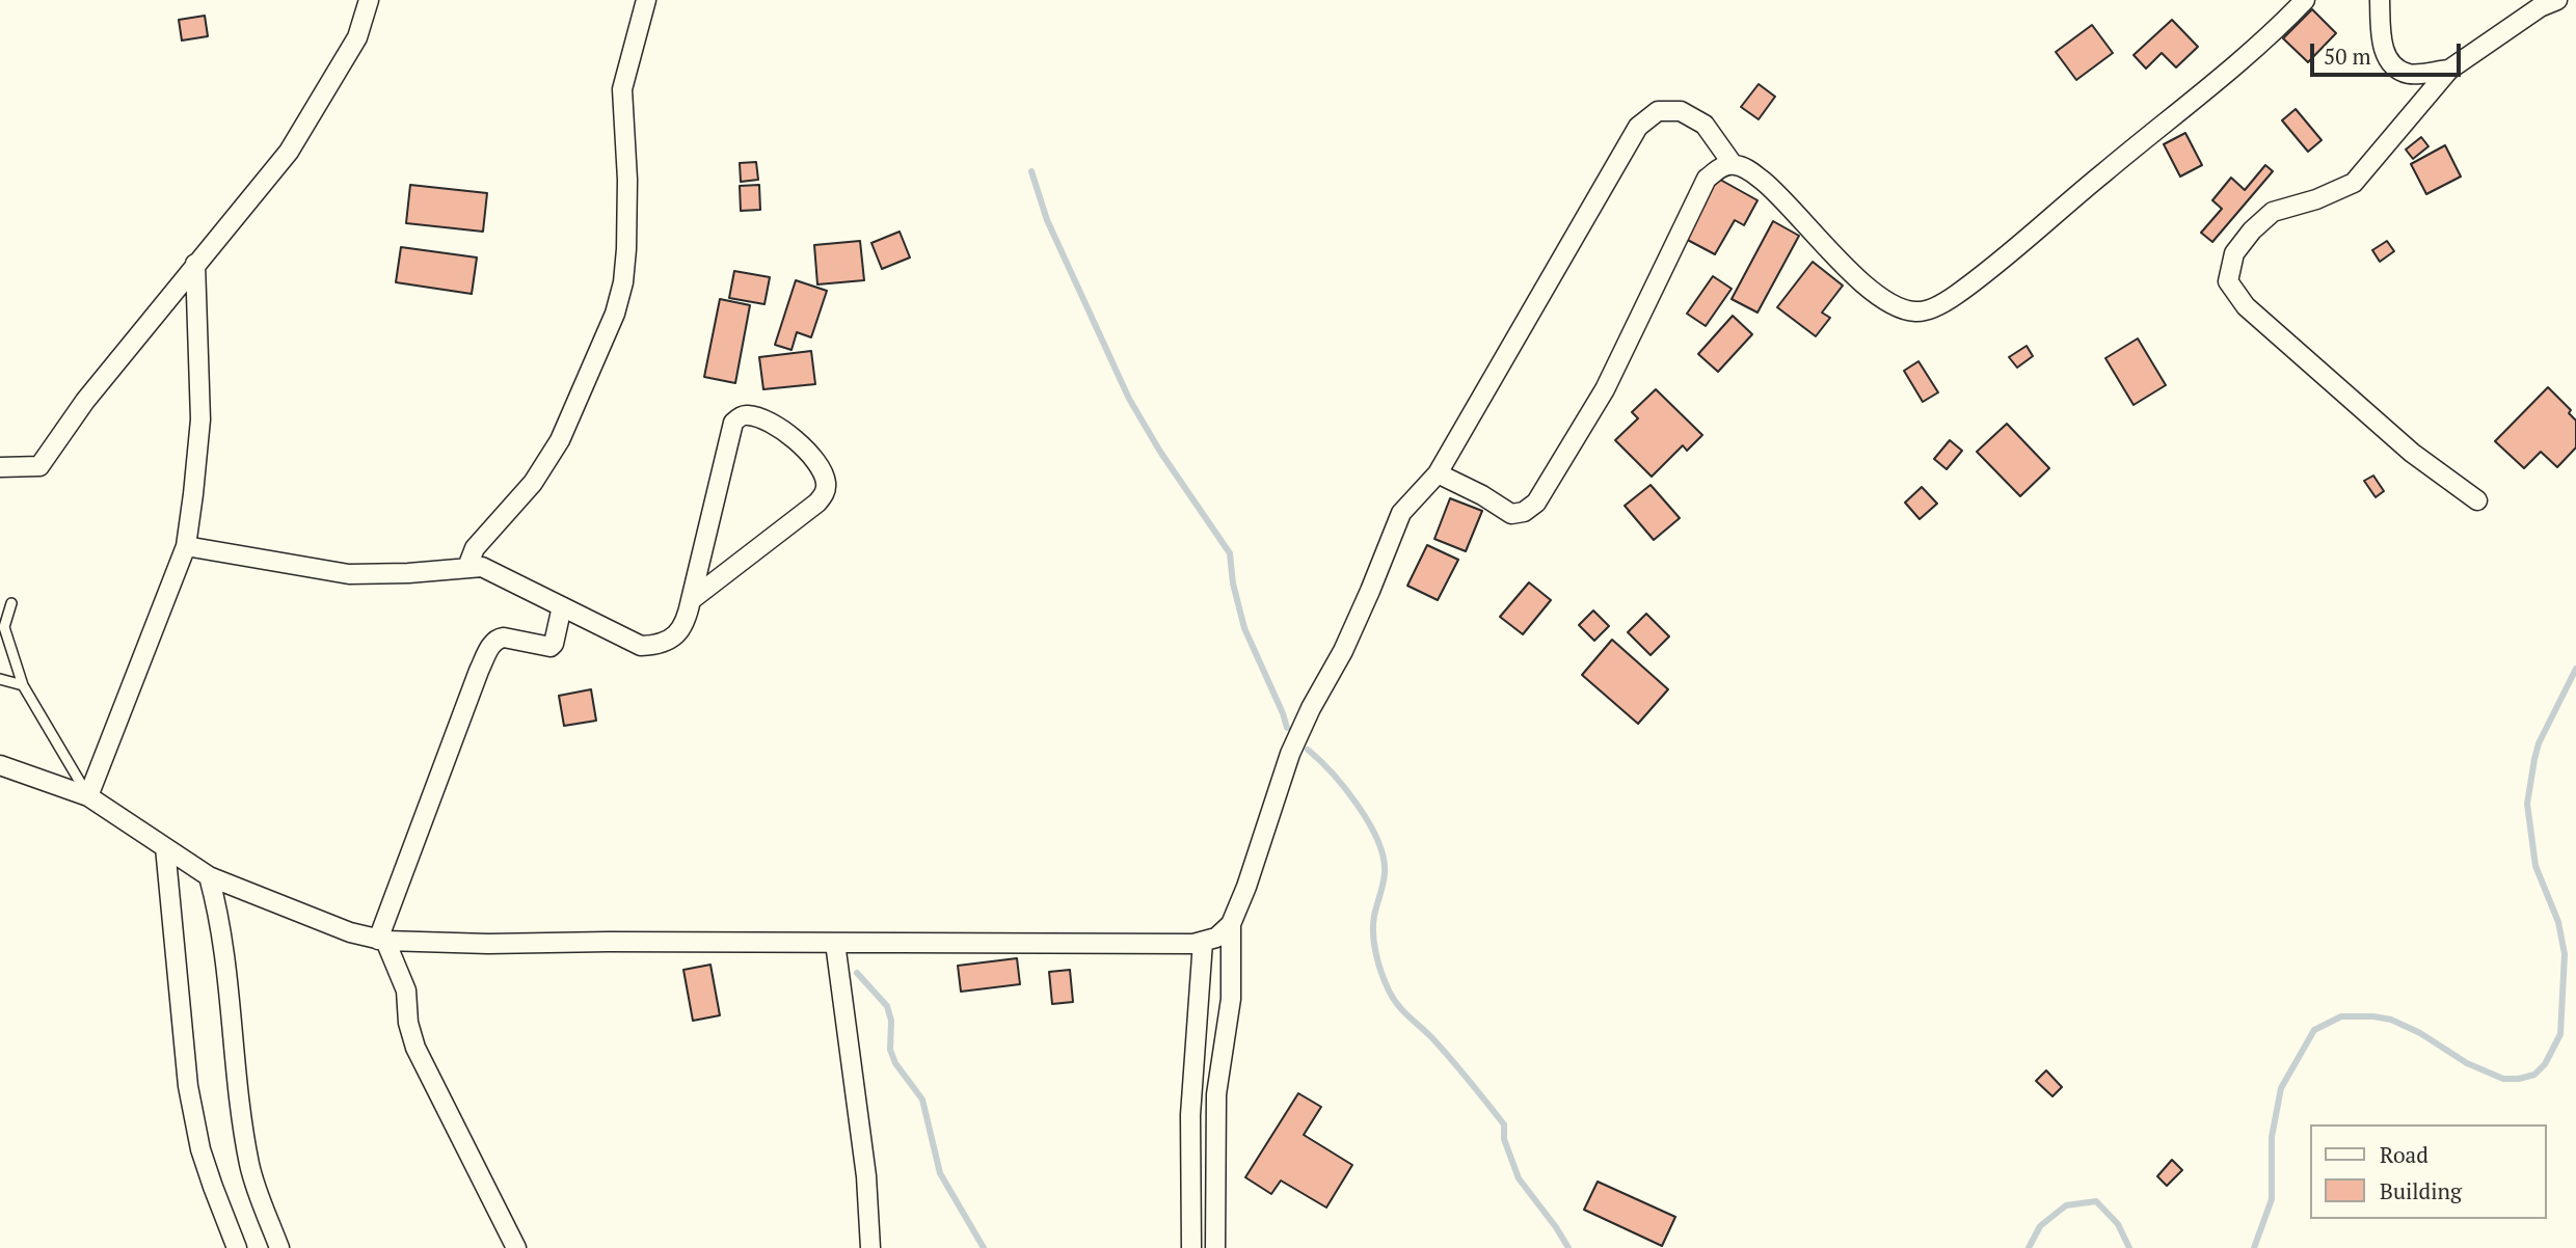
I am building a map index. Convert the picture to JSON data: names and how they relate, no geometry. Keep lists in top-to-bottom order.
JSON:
{
  "legend": ["Road", "Building"],
  "scale_bar": "50 m"
}
